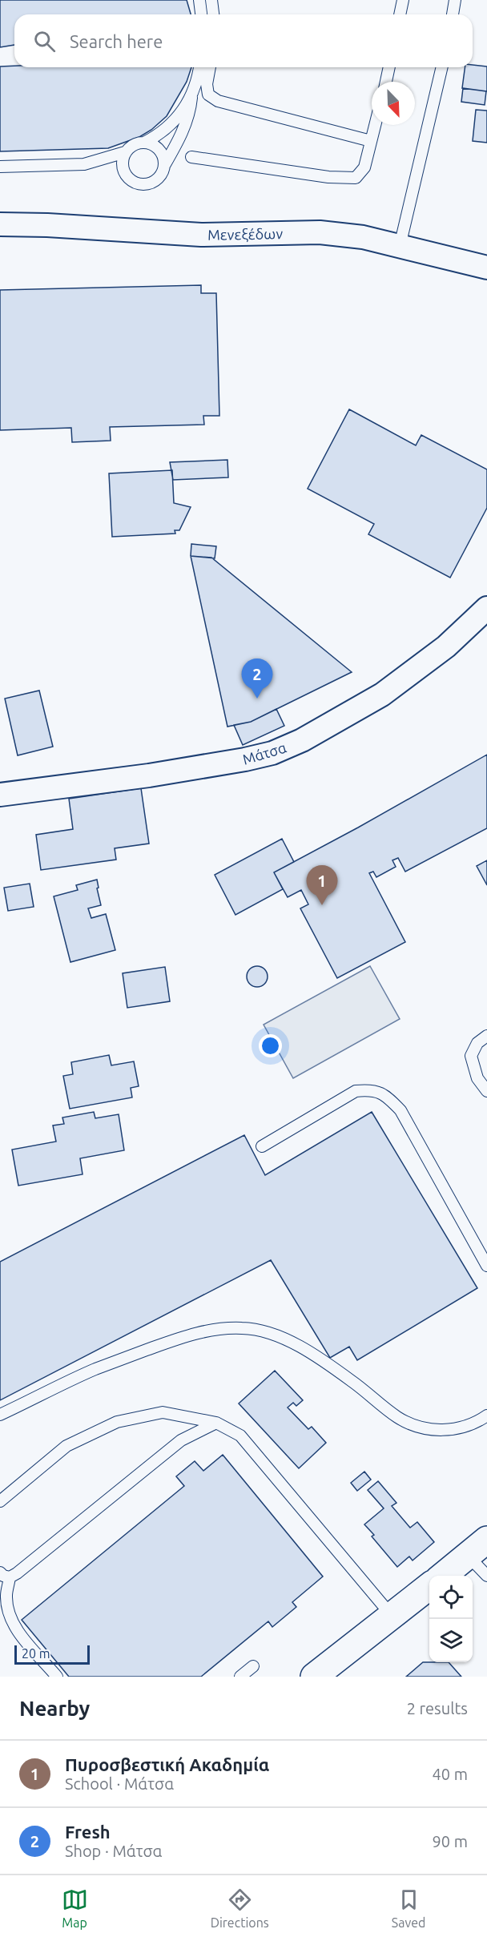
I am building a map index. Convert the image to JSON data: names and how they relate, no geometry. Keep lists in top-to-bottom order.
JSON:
{
  "streets": {
    "street": ["Μενεξέδων", "Μάτσα"]
  },
  "scale_bar": "20 m",
  "north": "bottom right",
  "page": {
    "search": "Search here",
    "pins": ["2", "1"],
    "scale": "20 m",
    "heading": ["Nearby", "2 results"],
    "list": [
      {
        "mark": "1",
        "name": "Πυροσβεστική Ακαδημία",
        "note": "School · Μάτσα",
        "value": "40 m"
      },
      {
        "mark": "2",
        "name": "Fresh",
        "note": "Shop · Μάτσα",
        "value": "90 m"
      }
    ],
    "nav": ["Map", "Directions", "Saved"]
  }
}
